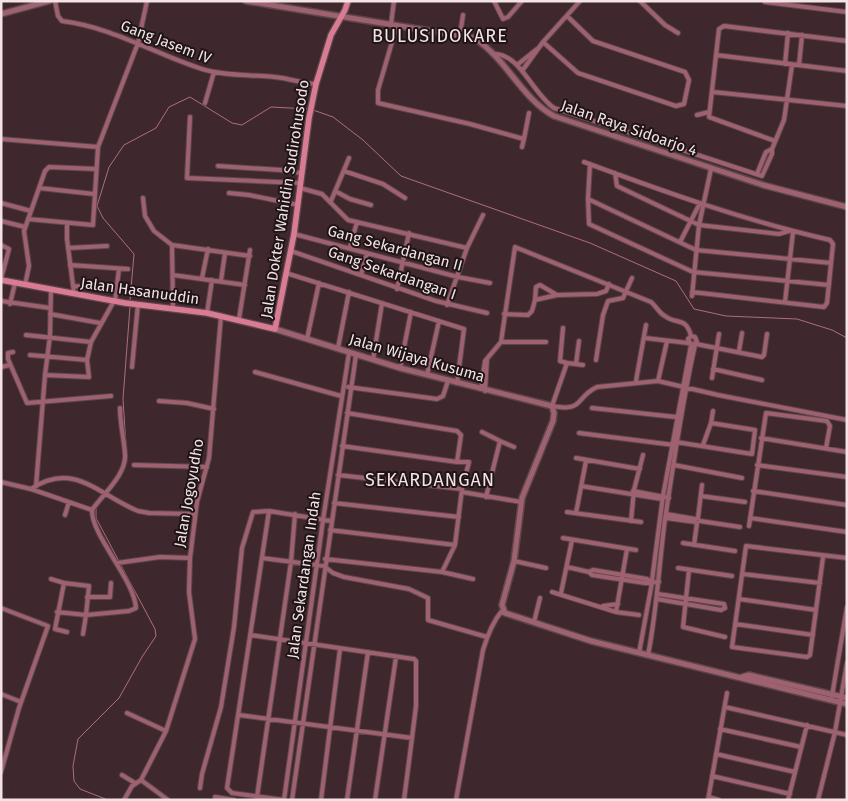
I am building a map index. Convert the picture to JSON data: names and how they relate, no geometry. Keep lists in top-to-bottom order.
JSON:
{
  "streets": {
    "main road": ["Jalan Dokter Wahidin Sudirohusodo", "Jalan Hasanuddin"],
    "street": [
      "Gang Jasem IV",
      "Jalan Raya Sidoarjo 4",
      "Gang Sekardangan II",
      "Gang Sekardangan I",
      "Jalan Wijaya Kusuma",
      "Jalan Jogoyudho",
      "Jalan Sekardangan Indah"
    ]
  },
  "crossings": [
    ["Gang Jasem IV", "Jalan Dokter Wahidin Sudirohusodo"],
    ["Jalan Raya Sidoarjo 4", "Jalan Dokter Wahidin Sudirohusodo"],
    ["Jalan Dokter Wahidin Sudirohusodo", "Gang Sekardangan II"],
    ["Jalan Dokter Wahidin Sudirohusodo", "Gang Sekardangan I"],
    ["Jalan Dokter Wahidin Sudirohusodo", "Jalan Hasanuddin"],
    ["Jalan Dokter Wahidin Sudirohusodo", "Jalan Wijaya Kusuma"],
    ["Jalan Hasanuddin", "Jalan Wijaya Kusuma"],
    ["Jalan Hasanuddin", "Jalan Jogoyudho"],
    ["Jalan Wijaya Kusuma", "Jalan Sekardangan Indah"]
  ],
  "districts": ["BULUSIDOKARE", "SEKARDANGAN"]
}
